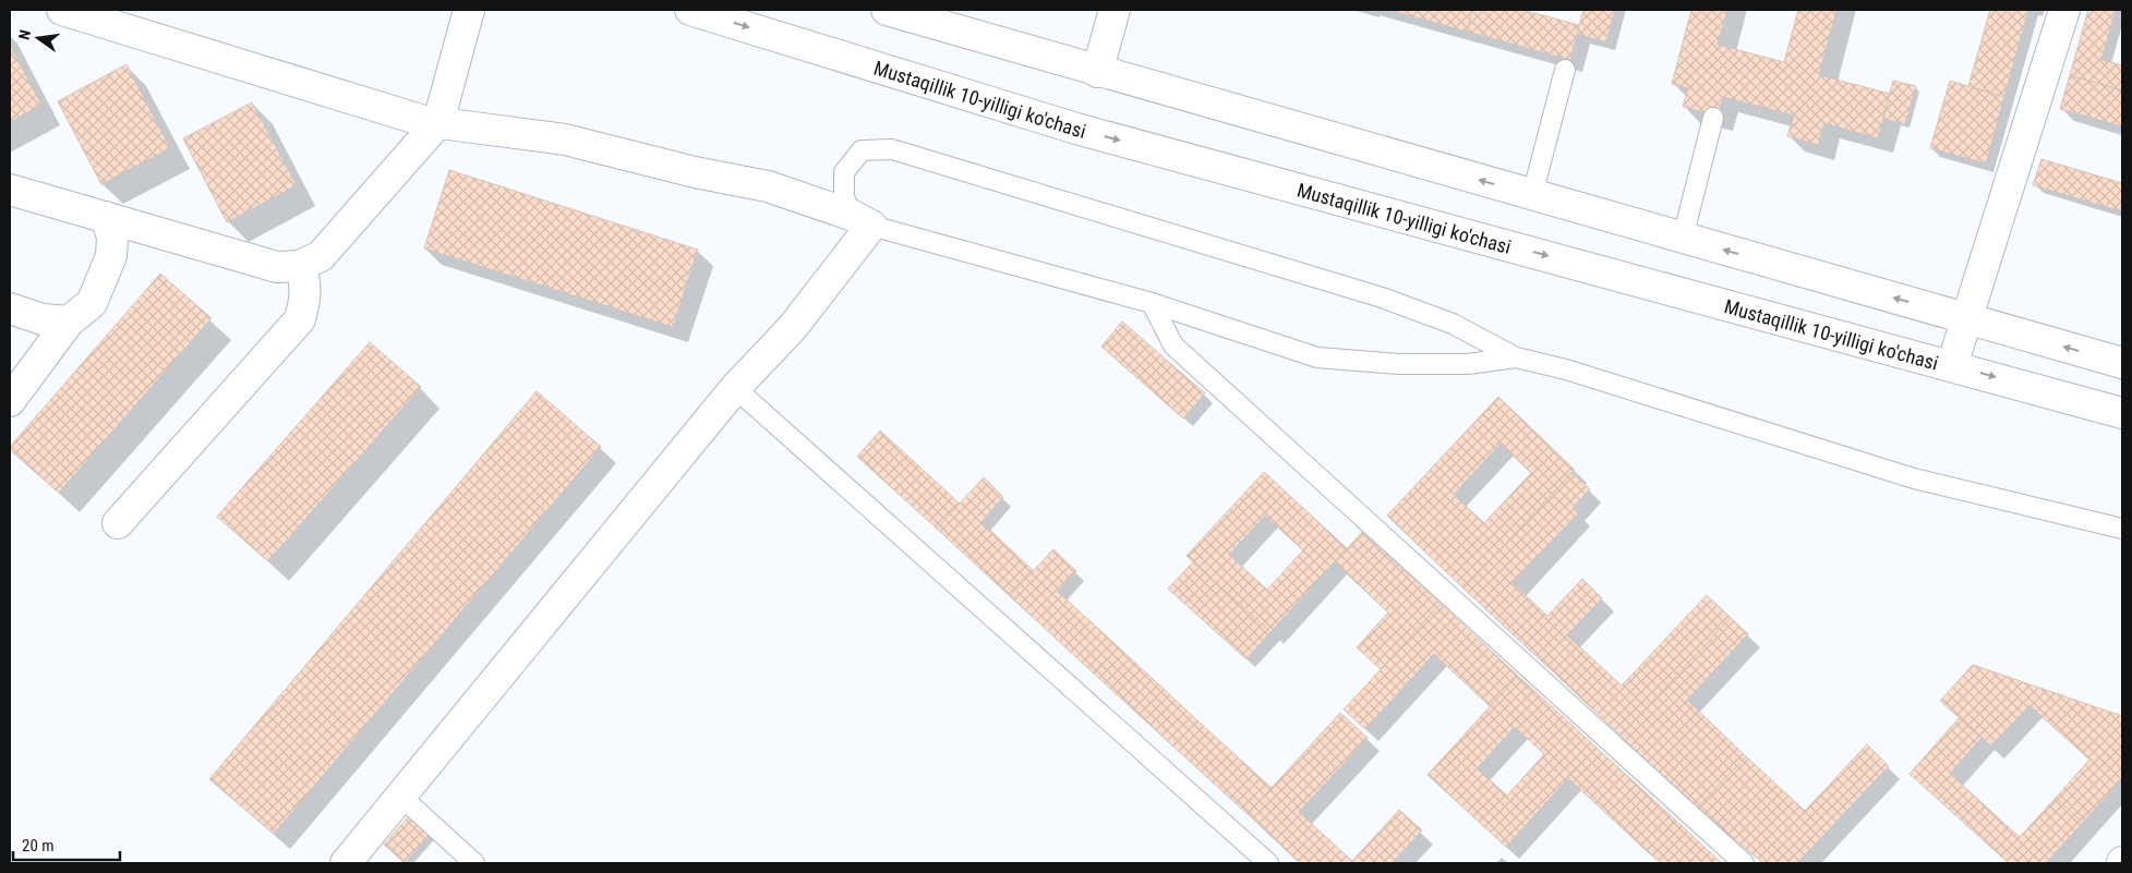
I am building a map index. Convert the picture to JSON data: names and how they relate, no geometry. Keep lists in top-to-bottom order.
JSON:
{
  "streets": {
    "street": ["Mustaqillik 10-yilligi ko'chasi"]
  },
  "scale_bar": "20 m",
  "north": "left"
}
